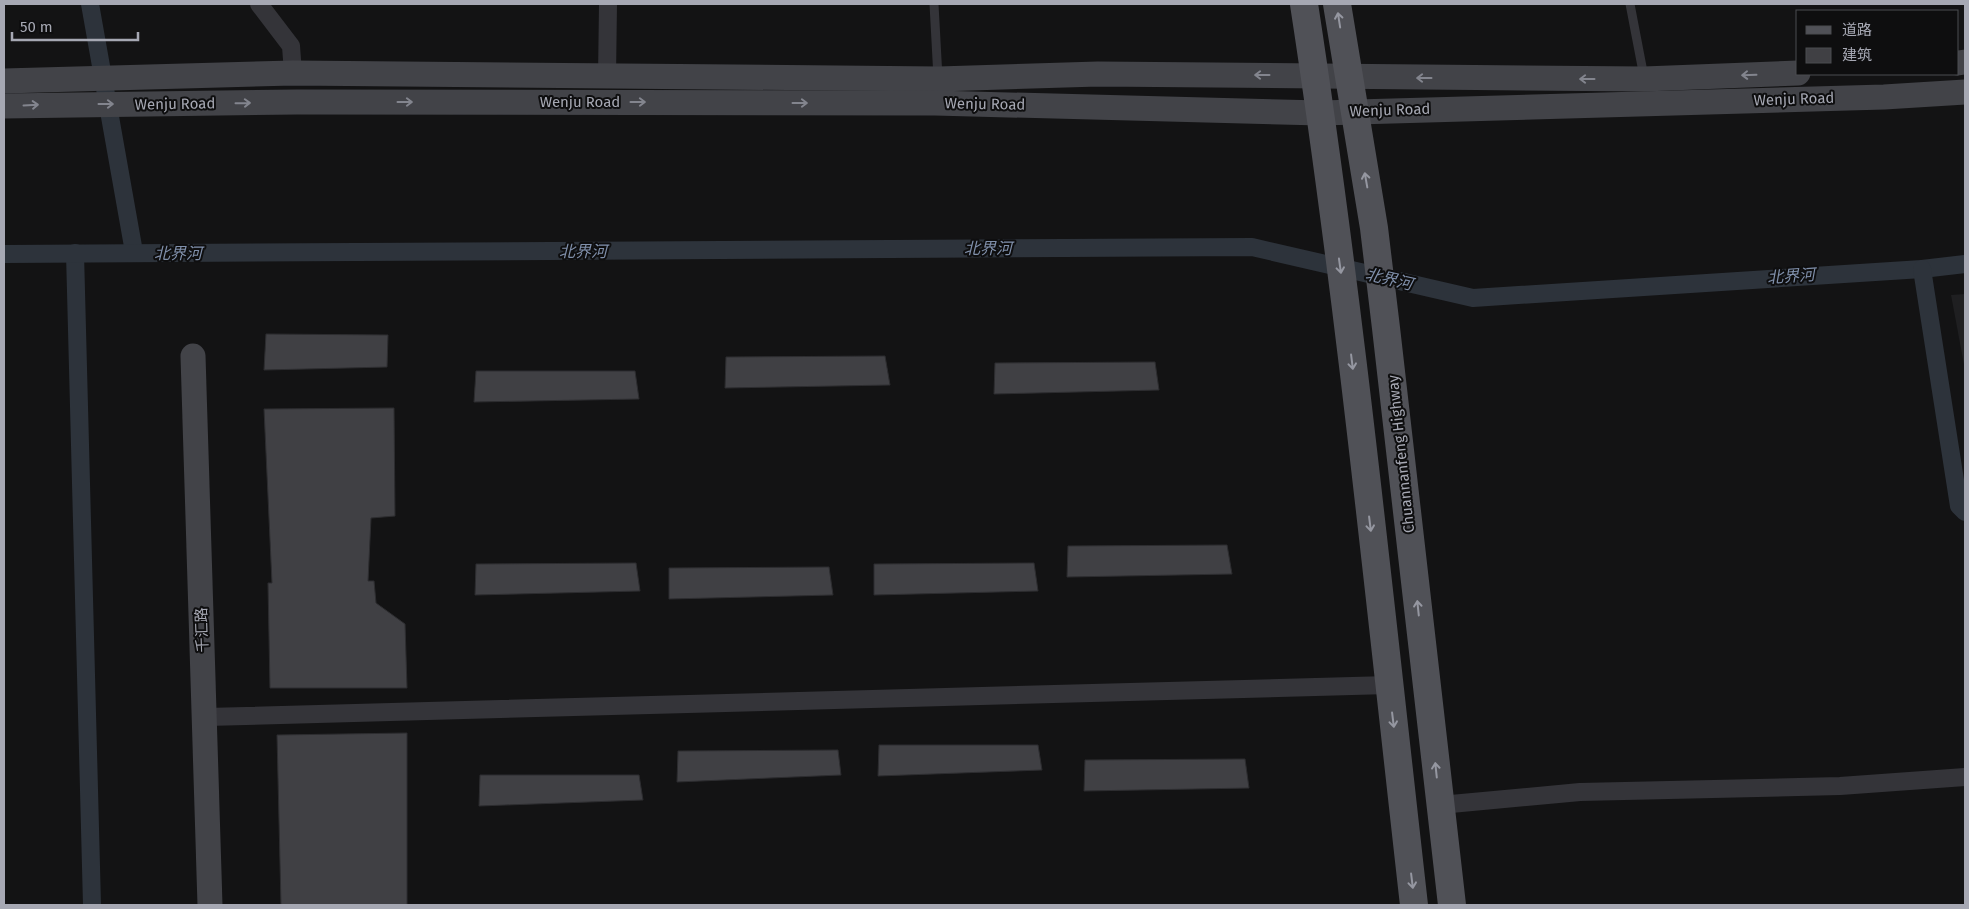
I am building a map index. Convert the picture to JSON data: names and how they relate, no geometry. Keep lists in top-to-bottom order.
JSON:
{
  "streets": {
    "main road": ["Wenju Road", "Chuannanfeng Highway", "千汇路"]
  },
  "crossings": [
    ["Wenju Road", "Chuannanfeng Highway"]
  ],
  "water": ["北界河"],
  "legend": ["道路", "建筑"],
  "scale_bar": "50 m"
}
